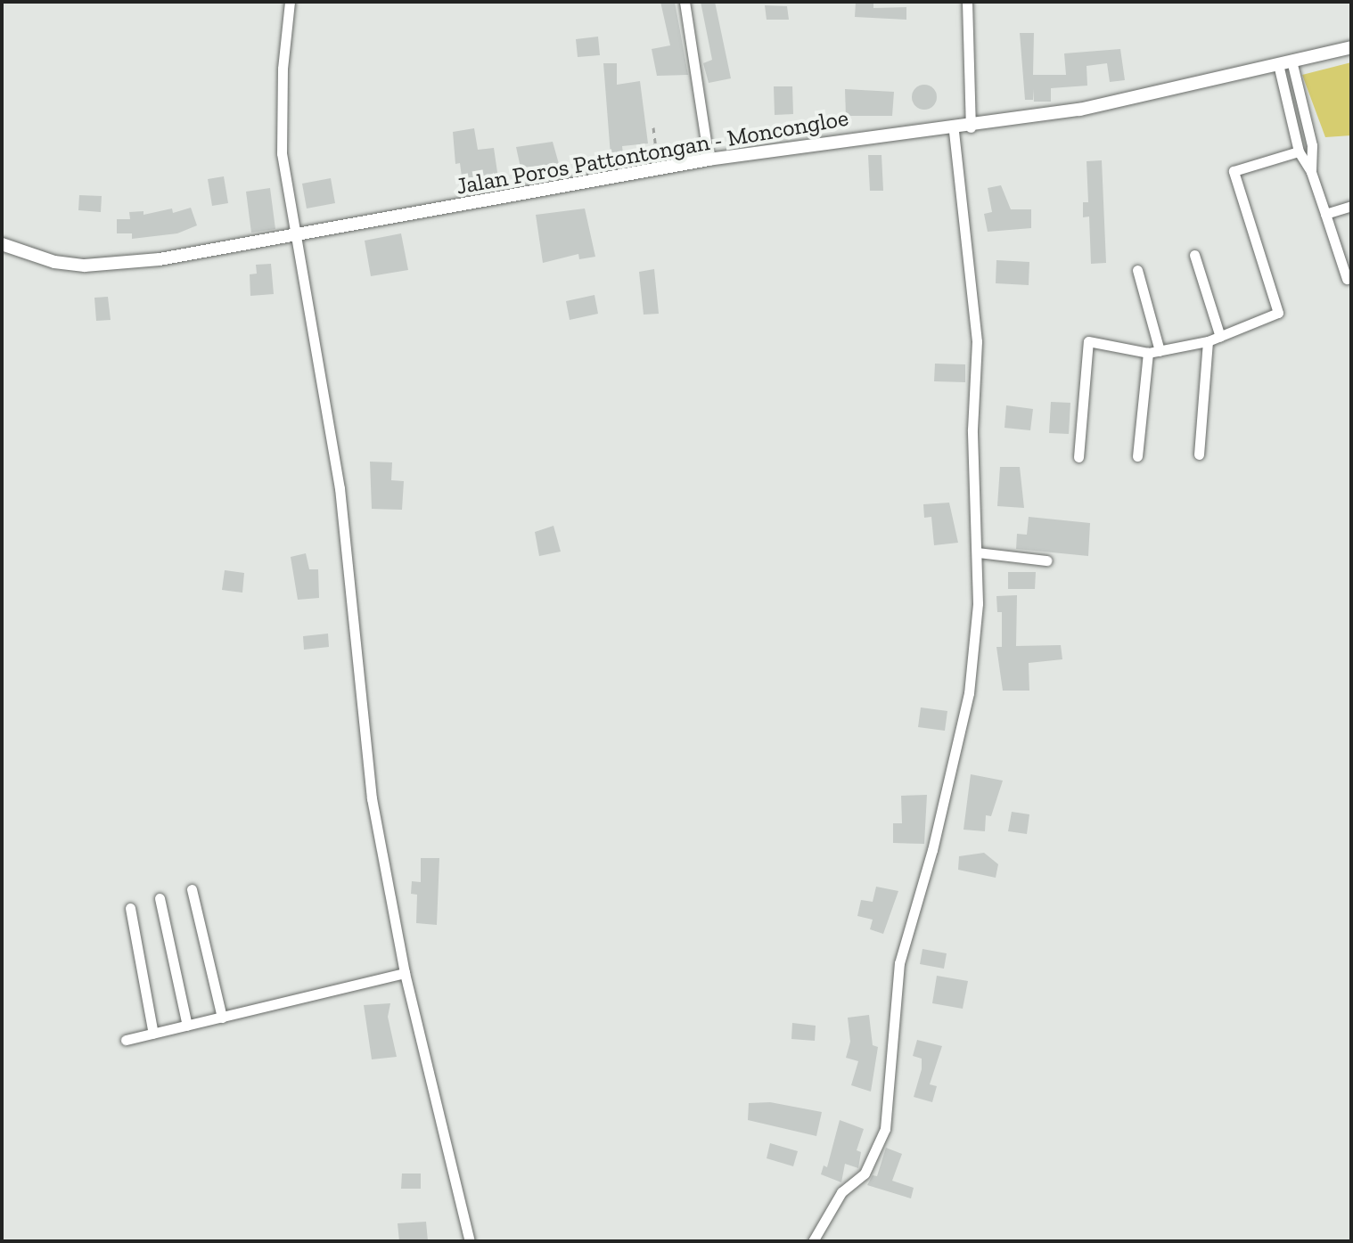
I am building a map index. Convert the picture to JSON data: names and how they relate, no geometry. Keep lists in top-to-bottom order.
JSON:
{
  "streets": {
    "street": ["Jalan Poros Pattontongan - Moncongloe"]
  }
}
